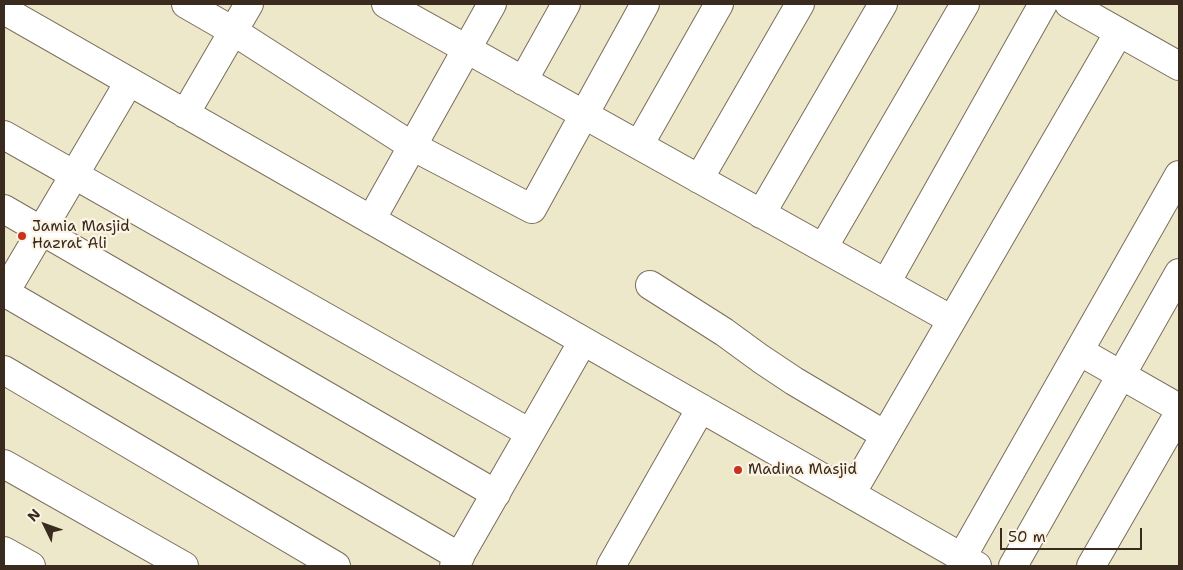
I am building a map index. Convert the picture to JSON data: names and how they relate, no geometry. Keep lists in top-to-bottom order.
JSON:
{
  "places": ["Jamia Masjid Hazrat Ali", "Madina Masjid"],
  "scale_bar": "50 m",
  "north": "top left"
}
